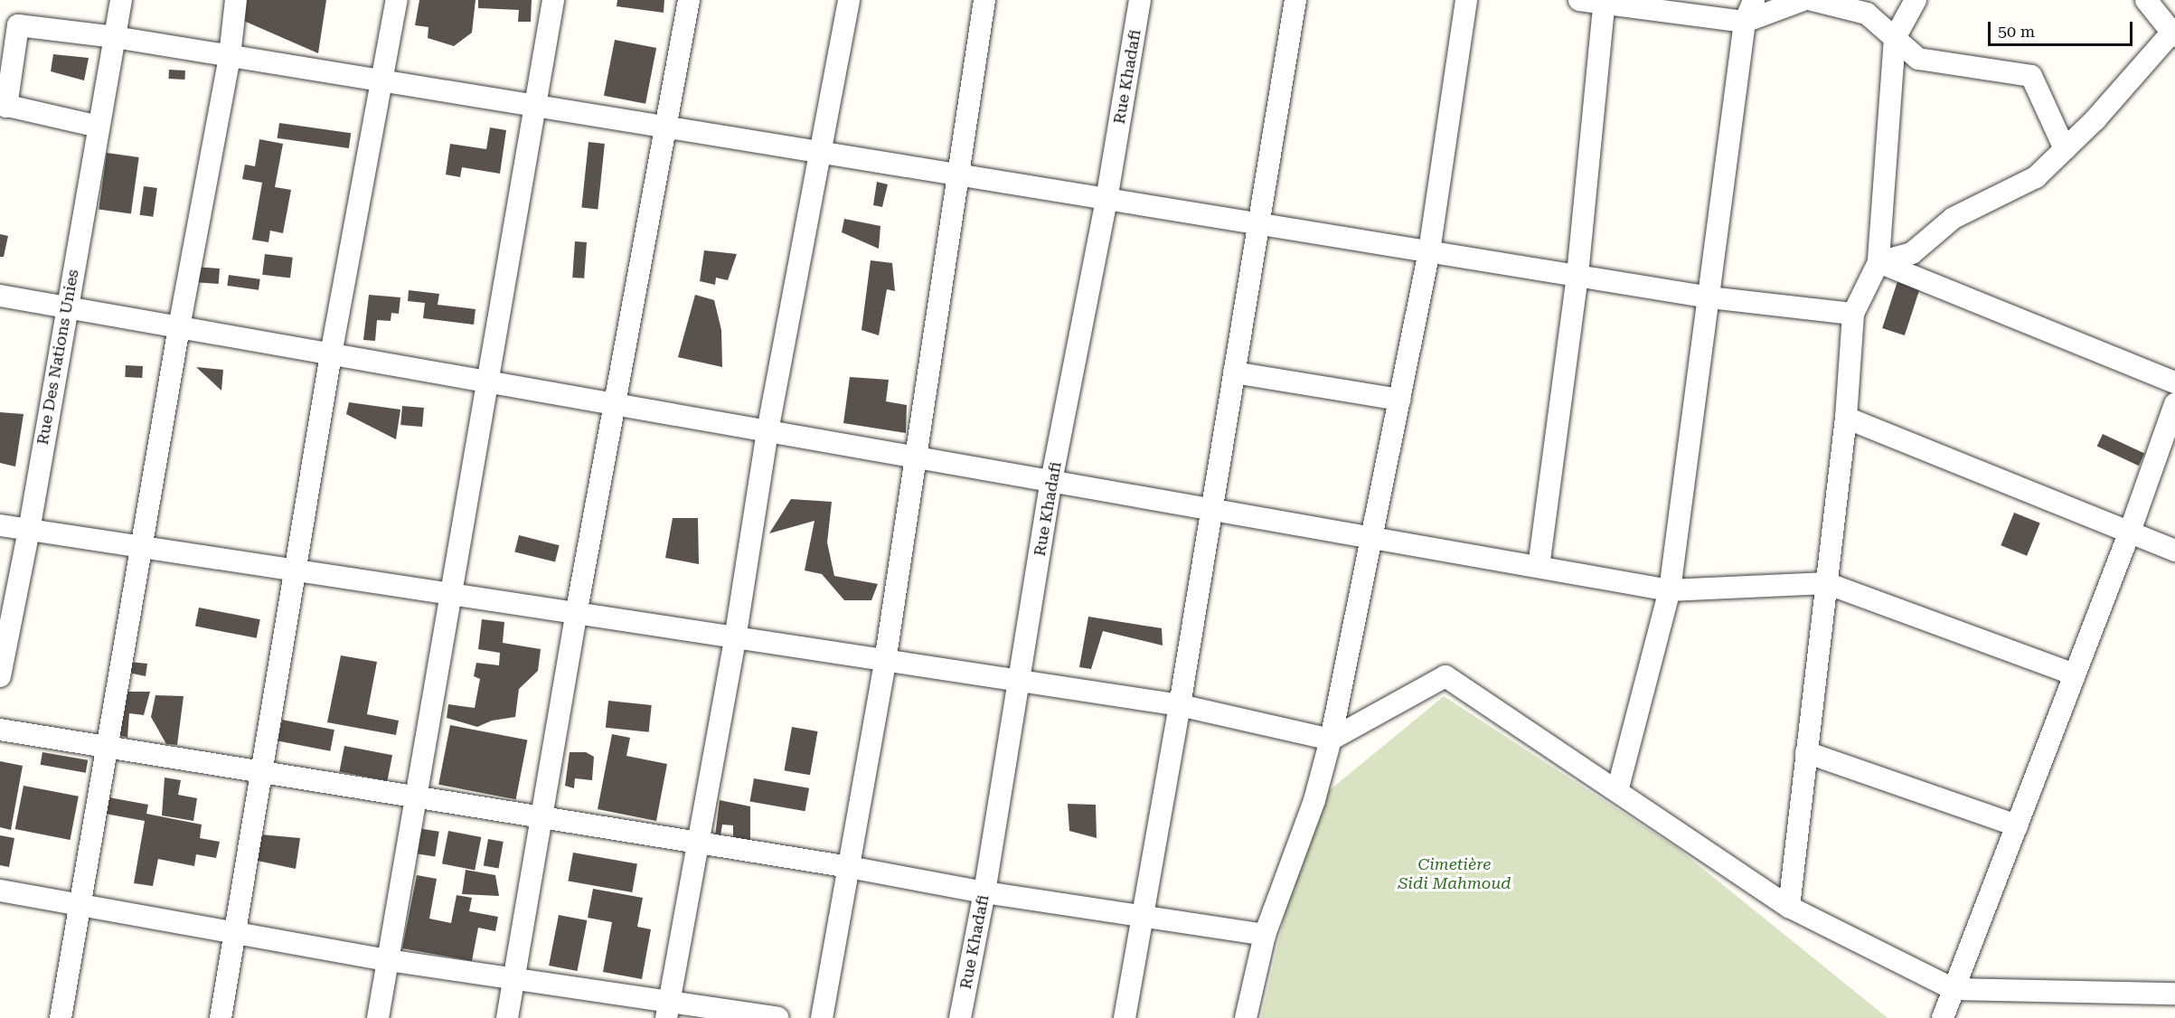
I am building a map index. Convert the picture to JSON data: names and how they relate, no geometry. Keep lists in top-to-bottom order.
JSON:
{
  "streets": {
    "street": ["Rue Khadafi", "Rue Des Nations Unies"]
  },
  "parks": ["Cimetière Sidi Mahmoud"],
  "scale_bar": "50 m"
}
